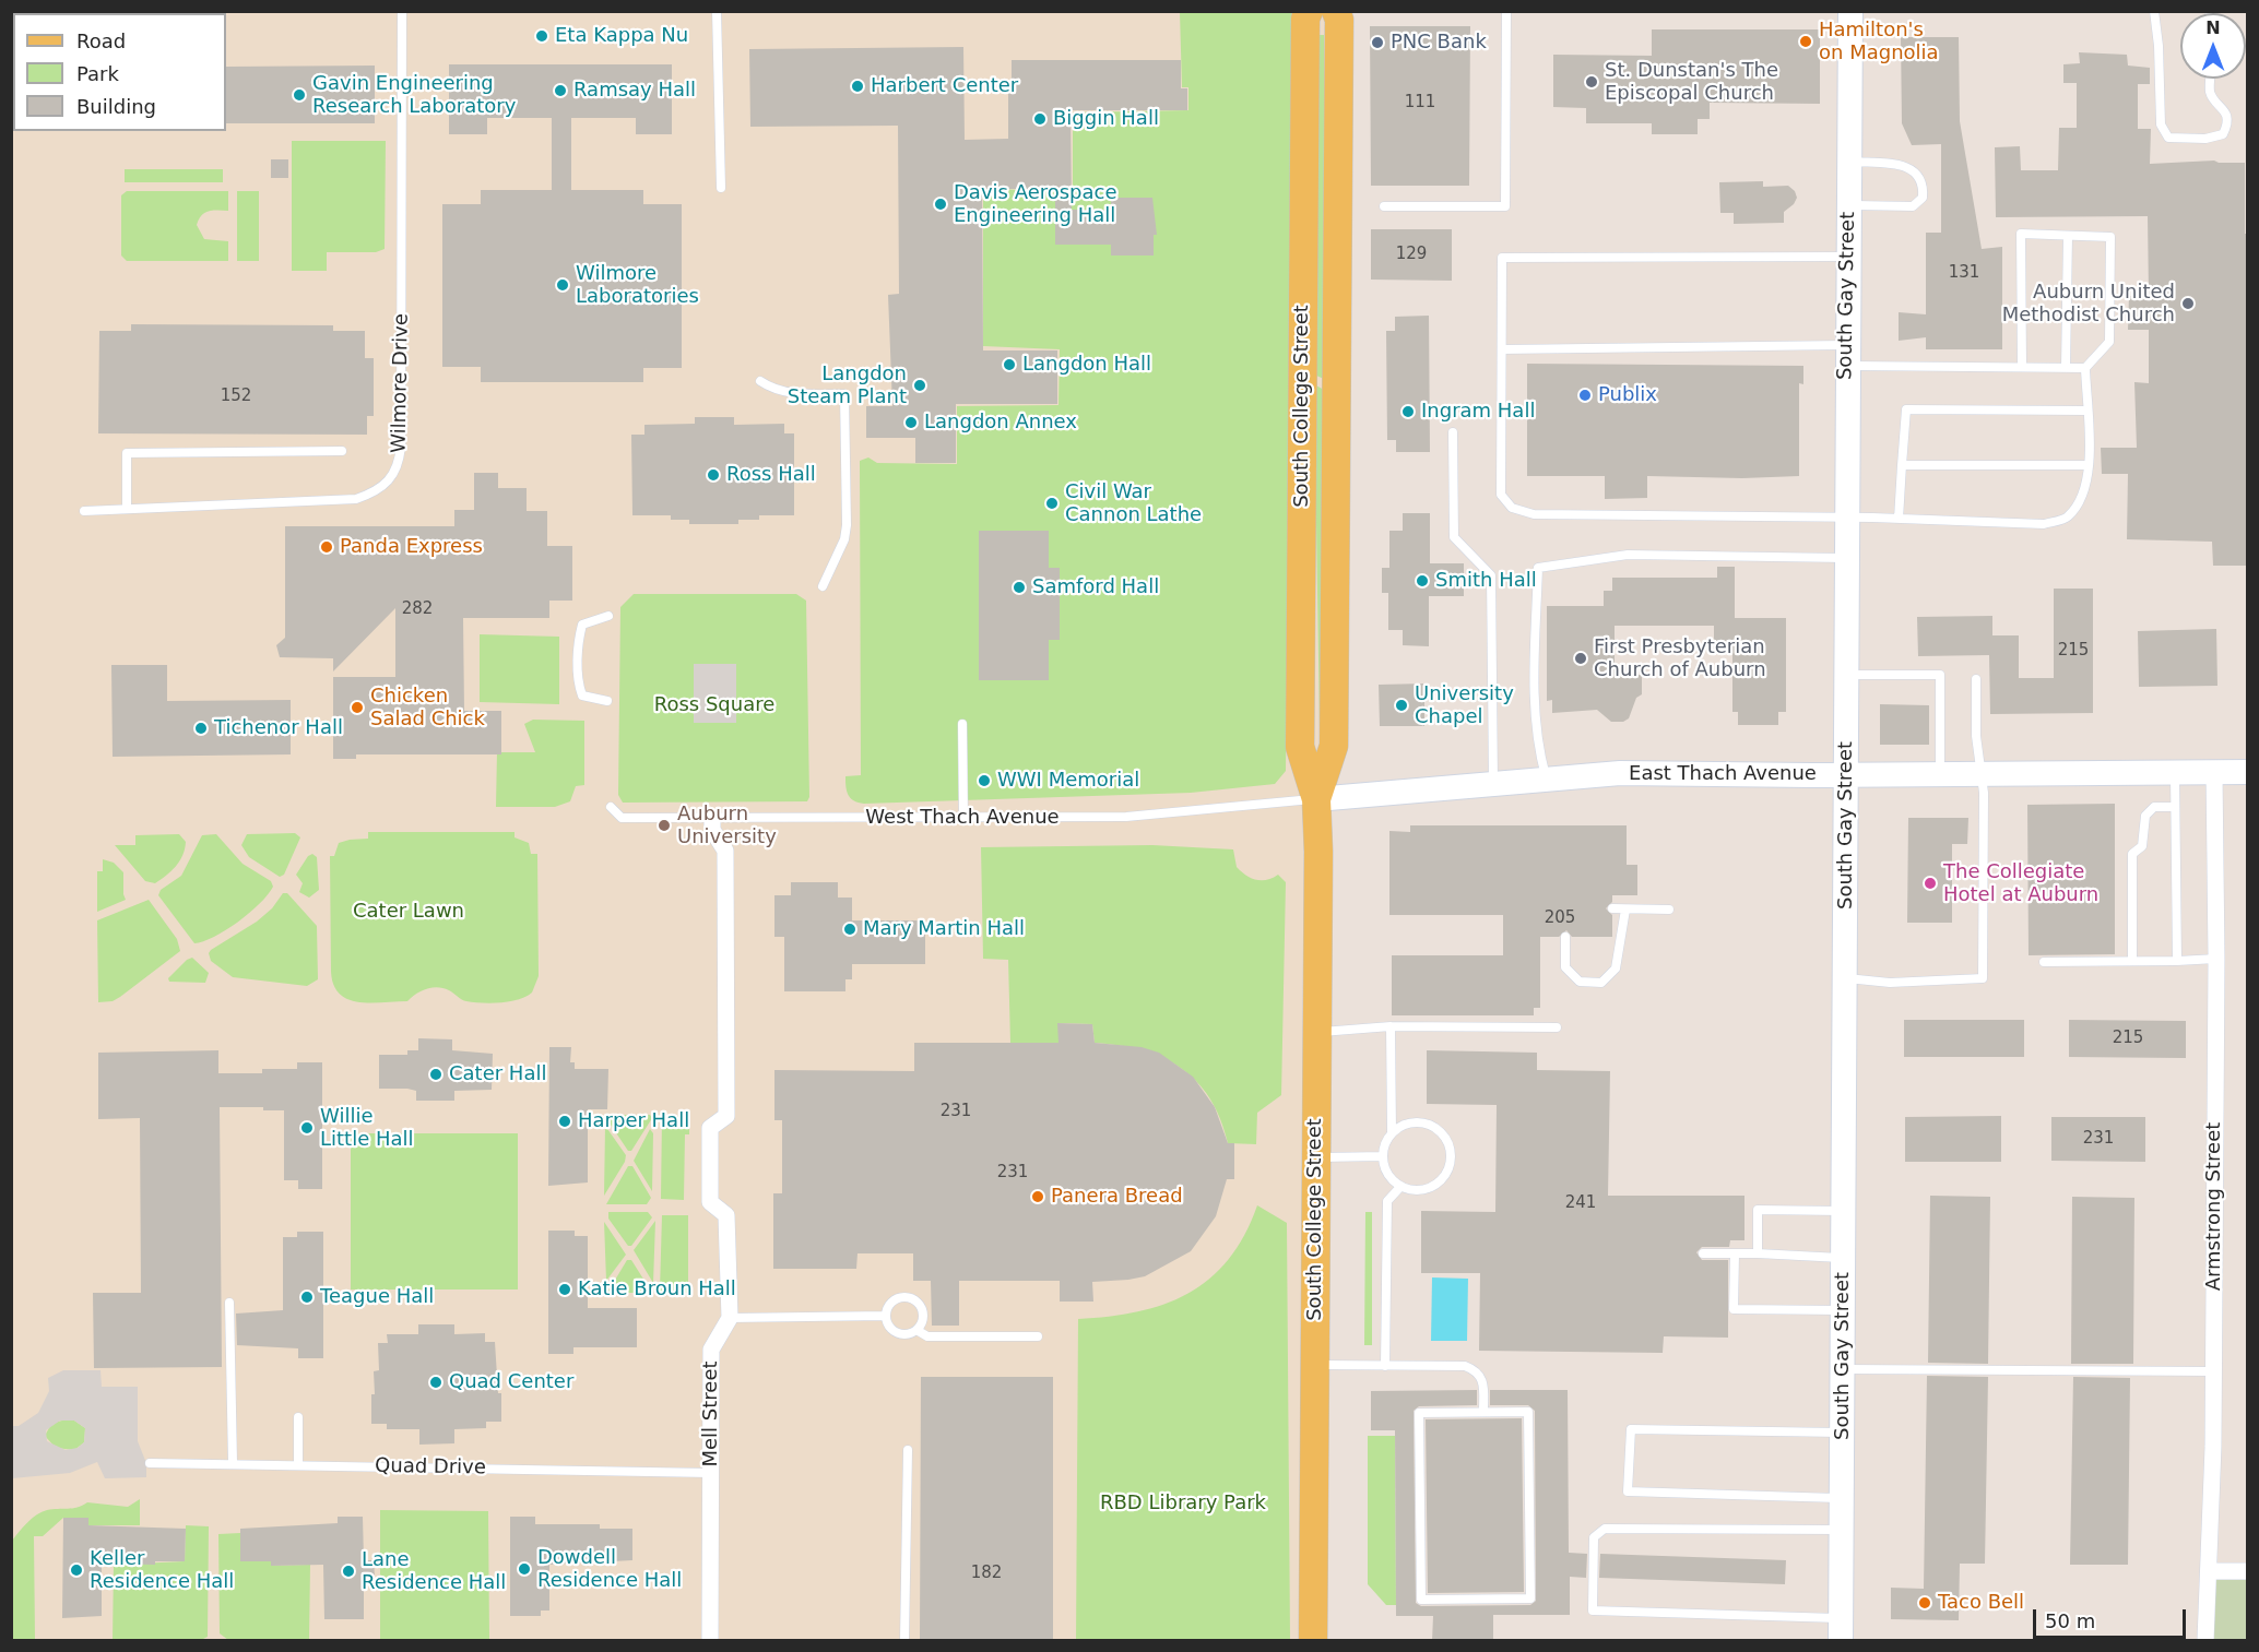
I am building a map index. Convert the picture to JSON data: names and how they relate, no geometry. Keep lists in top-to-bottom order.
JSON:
{
  "streets": {
    "main road": ["South College Street"],
    "street": [
      "South Gay Street",
      "East Thach Avenue",
      "Armstrong Street",
      "Mell Street"
    ],
    "lane": ["Wilmore Drive", "West Thach Avenue", "Quad Drive"]
  },
  "crossings": [
    ["South Gay Street", "East Thach Avenue"],
    ["South College Street", "East Thach Avenue"],
    ["South College Street", "West Thach Avenue"],
    ["East Thach Avenue", "West Thach Avenue"],
    ["East Thach Avenue", "Armstrong Street"],
    ["Mell Street", "Quad Drive"]
  ],
  "parks": ["Ross Square", "Cater Lawn", "RBD Library Park"],
  "places": [
    "Eta Kappa Nu",
    "Hamilton's on Magnolia",
    "PNC Bank",
    "St. Dunstan's The Episcopal Church",
    "Harbert Center",
    "Ramsay Hall",
    "Gavin Engineering Research Laboratory",
    "Biggin Hall",
    "Davis Aerospace Engineering Hall",
    "Wilmore Laboratories",
    "Auburn United Methodist Church",
    "Langdon Hall",
    "Langdon Steam Plant",
    "Publix",
    "Ingram Hall",
    "Langdon Annex",
    "Ross Hall",
    "Civil War Cannon Lathe",
    "Panda Express",
    "Smith Hall",
    "Samford Hall",
    "First Presbyterian Church of Auburn",
    "University Chapel",
    "Chicken Salad Chick",
    "Tichenor Hall",
    "WWI Memorial",
    "Auburn University",
    "The Collegiate Hotel at Auburn",
    "Mary Martin Hall",
    "Cater Hall",
    "Harper Hall",
    "Willie Little Hall",
    "Panera Bread",
    "Katie Broun Hall",
    "Teague Hall",
    "Quad Center",
    "Dowdell Residence Hall",
    "Keller Residence Hall",
    "Lane Residence Hall",
    "Taco Bell"
  ],
  "house_numbers": [
    "111",
    "129",
    "131",
    "152",
    "282",
    "215",
    "205",
    "215",
    "231",
    "231",
    "231",
    "241",
    "182"
  ],
  "legend": ["Road", "Park", "Building"],
  "scale_bar": "50 m",
  "north": "top"
}
